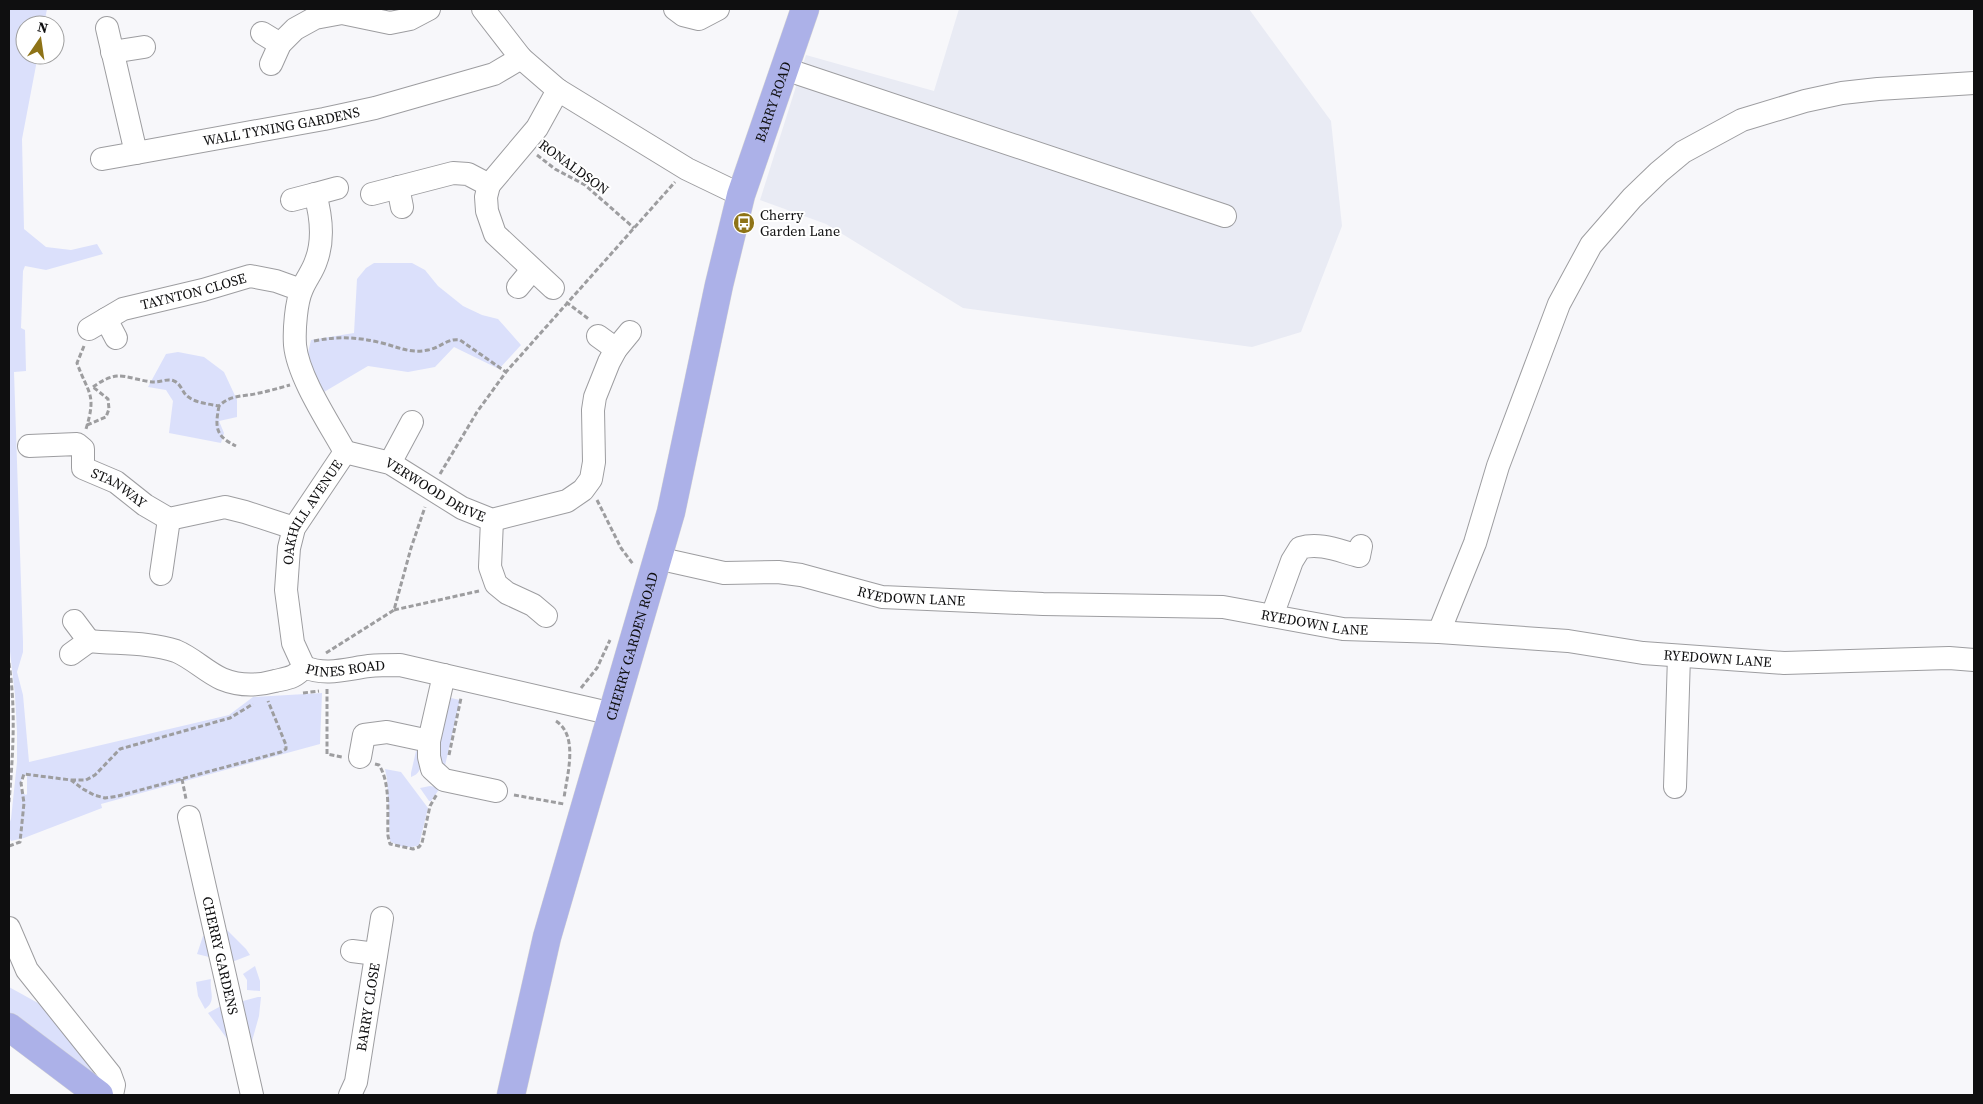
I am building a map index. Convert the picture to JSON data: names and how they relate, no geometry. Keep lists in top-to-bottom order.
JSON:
{
  "streets": {
    "main road": ["BARRY ROAD", "CHERRY GARDEN ROAD"],
    "street": [
      "WALL TYNING GARDENS",
      "TAYNTON CLOSE",
      "STANWAY",
      "VERWOOD DRIVE",
      "OAKHILL AVENUE",
      "RYEDOWN LANE",
      "PINES ROAD",
      "CHERRY GARDENS",
      "BARRY CLOSE"
    ],
    "path": ["RONALDSON"]
  },
  "crossings": [
    ["BARRY ROAD", "CHERRY GARDEN ROAD"],
    ["TAYNTON CLOSE", "OAKHILL AVENUE"],
    ["VERWOOD DRIVE", "OAKHILL AVENUE"],
    ["OAKHILL AVENUE", "PINES ROAD"],
    ["RYEDOWN LANE", "CHERRY GARDEN ROAD"],
    ["CHERRY GARDEN ROAD", "PINES ROAD"]
  ],
  "places": {
    "bus stop": ["Cherry Garden Lane"]
  },
  "north": "top"
}
